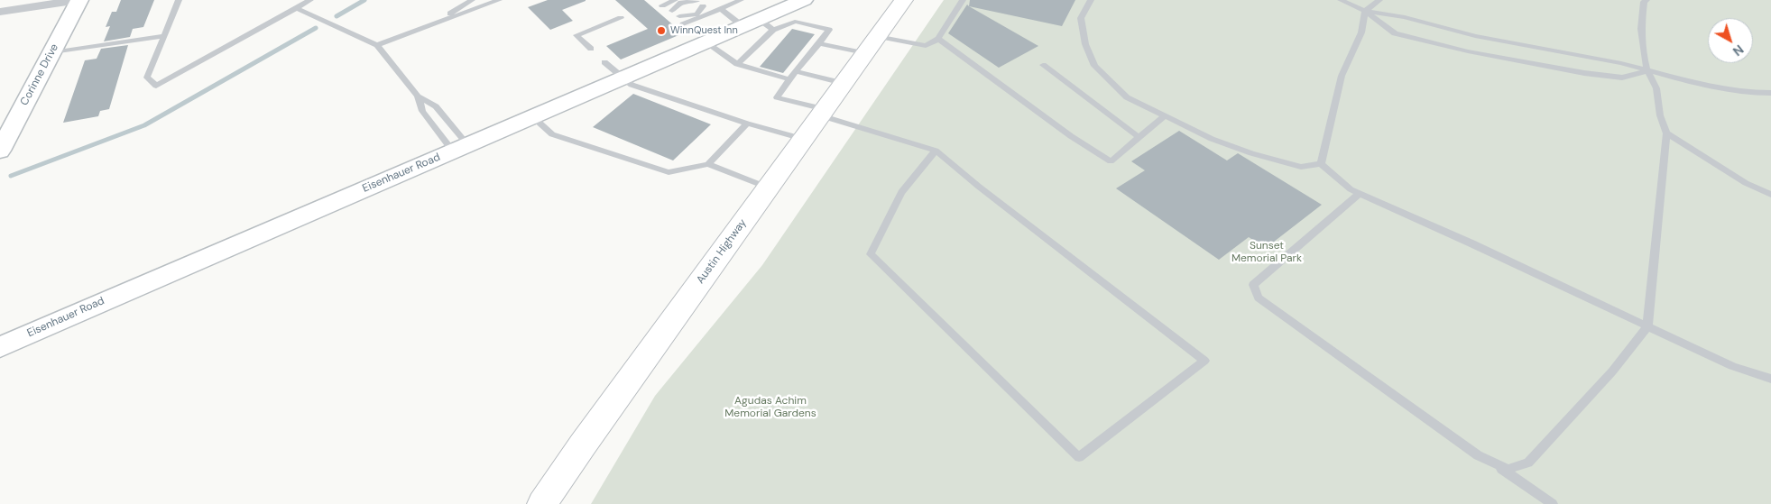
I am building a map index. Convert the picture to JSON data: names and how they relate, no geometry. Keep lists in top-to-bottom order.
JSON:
{
  "streets": {
    "main road": ["Corinne Drive", "Eisenhauer Road", "Austin Highway"]
  },
  "parks": ["Sunset Memorial Park", "Agudas Achim Memorial Gardens"],
  "places": ["WinnQuest Inn"],
  "north": "bottom right"
}
